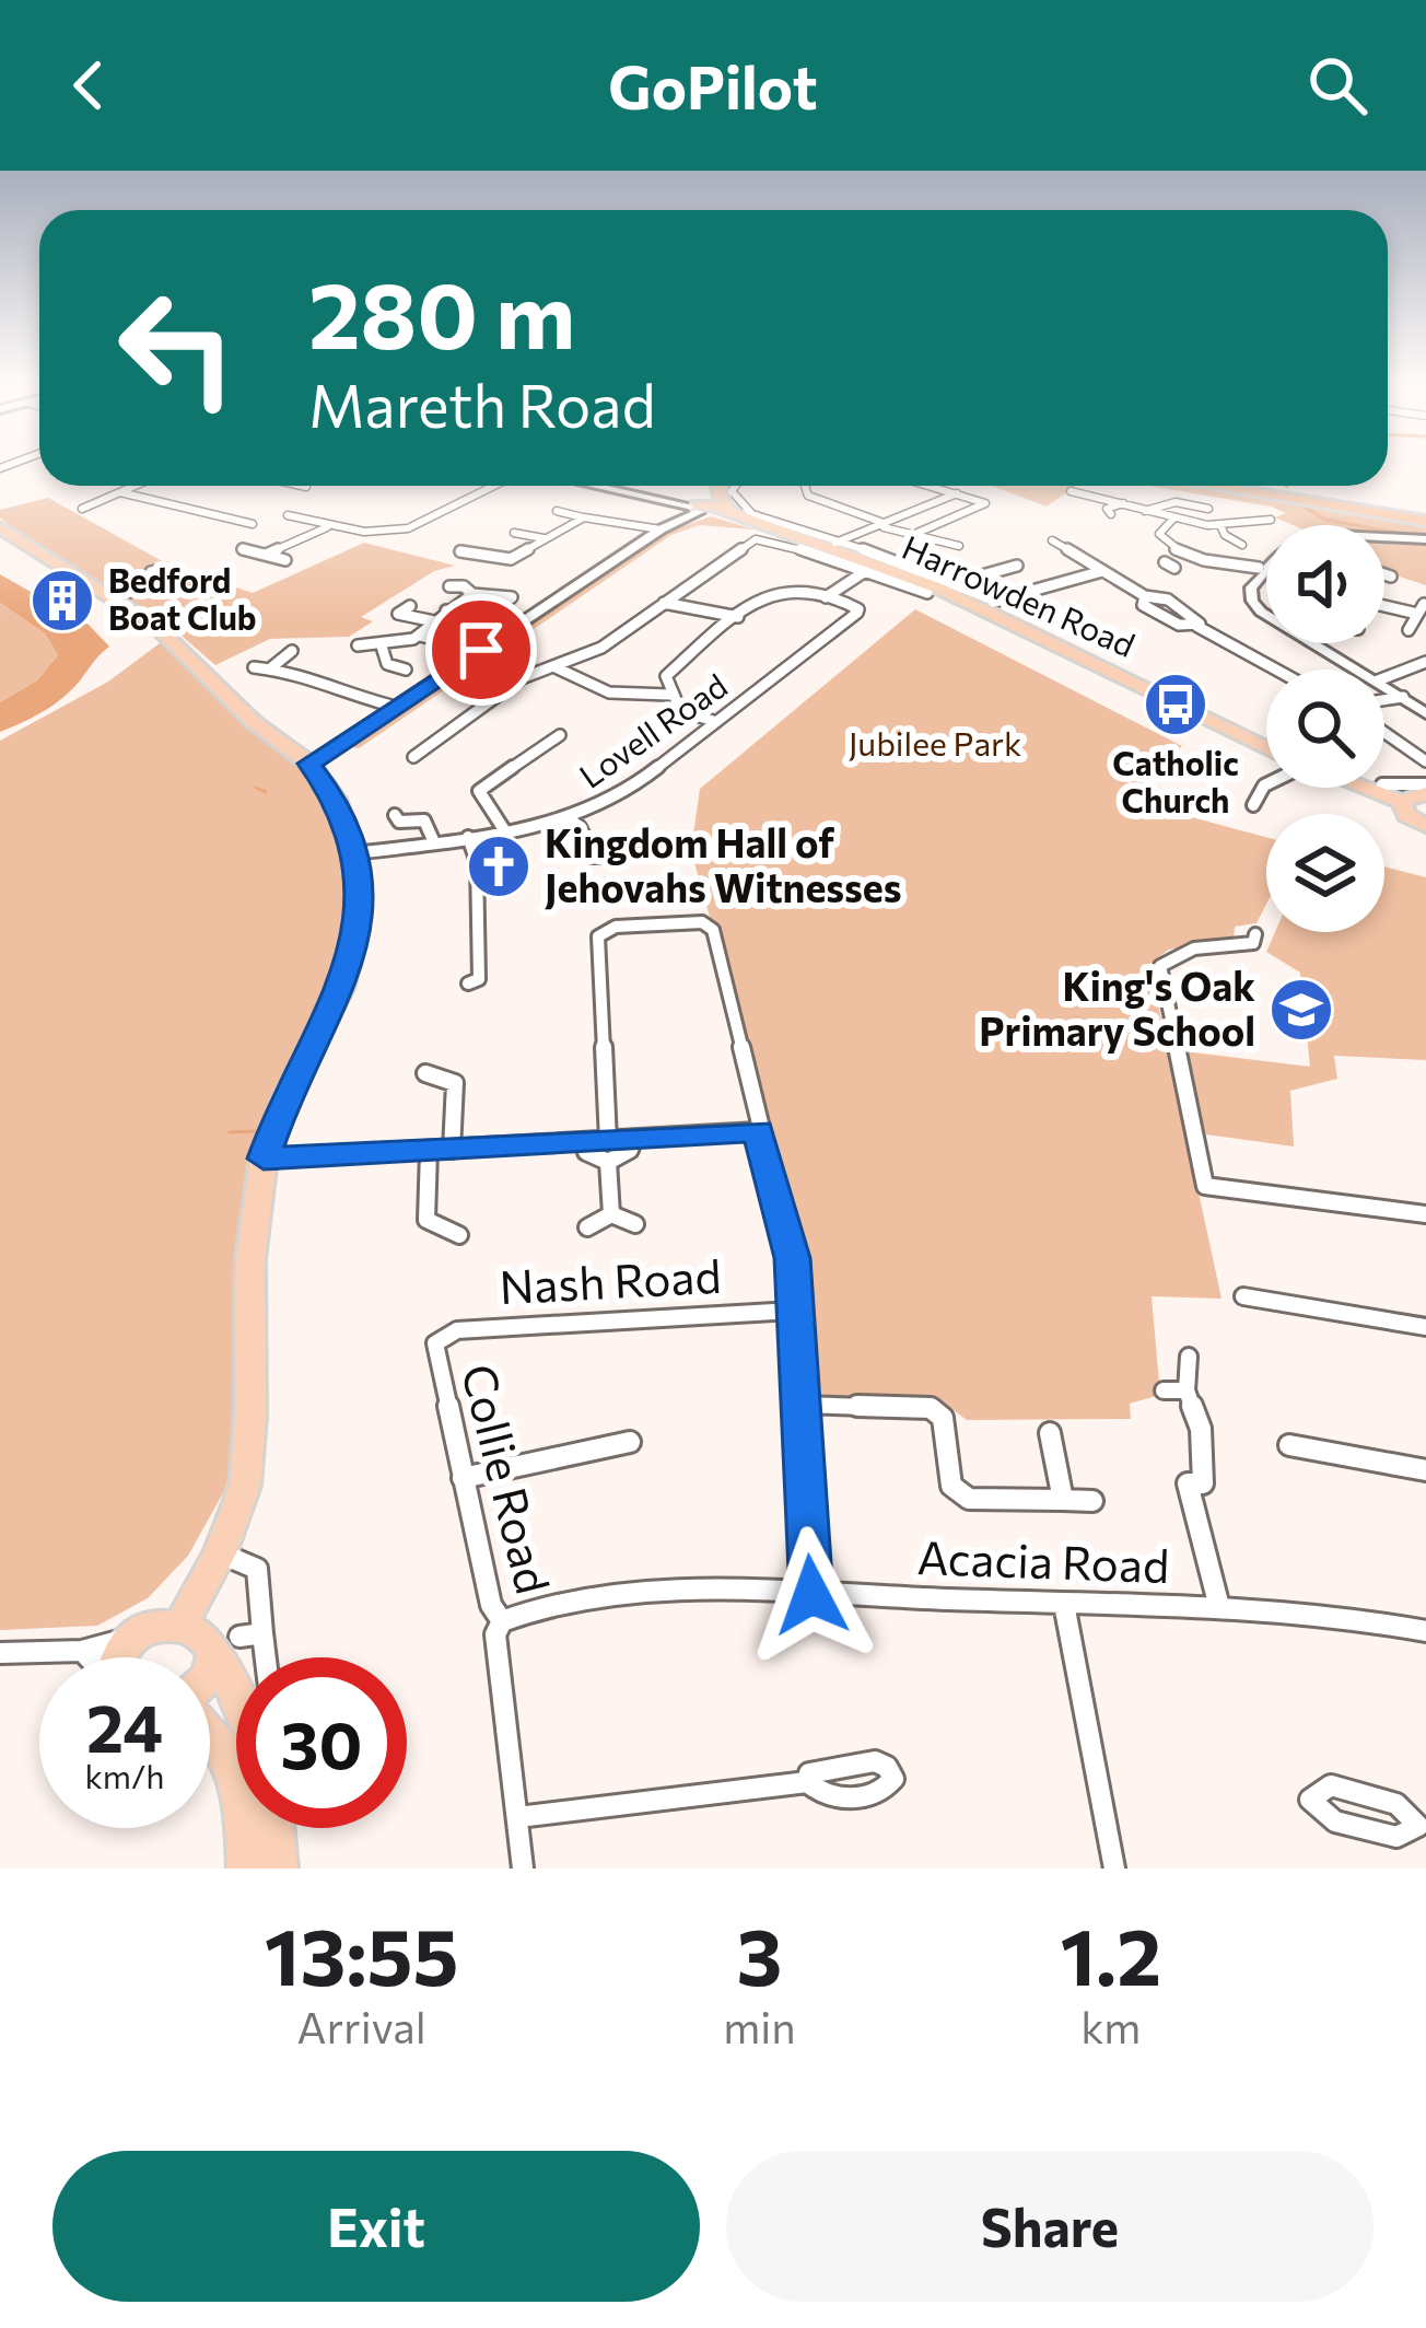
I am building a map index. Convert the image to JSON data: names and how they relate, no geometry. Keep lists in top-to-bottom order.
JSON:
{
  "streets": {
    "main road": ["Harrowden Road"],
    "street": [
      "Lovell Road",
      "Nash Road",
      "Collie Road",
      "Acacia Road"
    ]
  },
  "crossings": [
    ["Nash Road", "Collie Road"],
    ["Collie Road", "Acacia Road"]
  ],
  "parks": ["Jubilee Park"],
  "places": {
    "building": ["Bedford Boat Club"],
    "bus stop": ["Catholic Church"],
    "church": ["Kingdom Hall of Jehovahs Witnesses"],
    "school or university": ["King's Oak Primary School"]
  },
  "page": {
    "header": "GoPilot",
    "turn": ["280 m", "Mareth Road"],
    "speed": "24 km/h",
    "limit": "30",
    "eta": [
      "13:55",
      "Arrival",
      "3",
      "min",
      "1.2",
      "km"
    ],
    "buttons": ["Exit", "Share"]
  }
}
